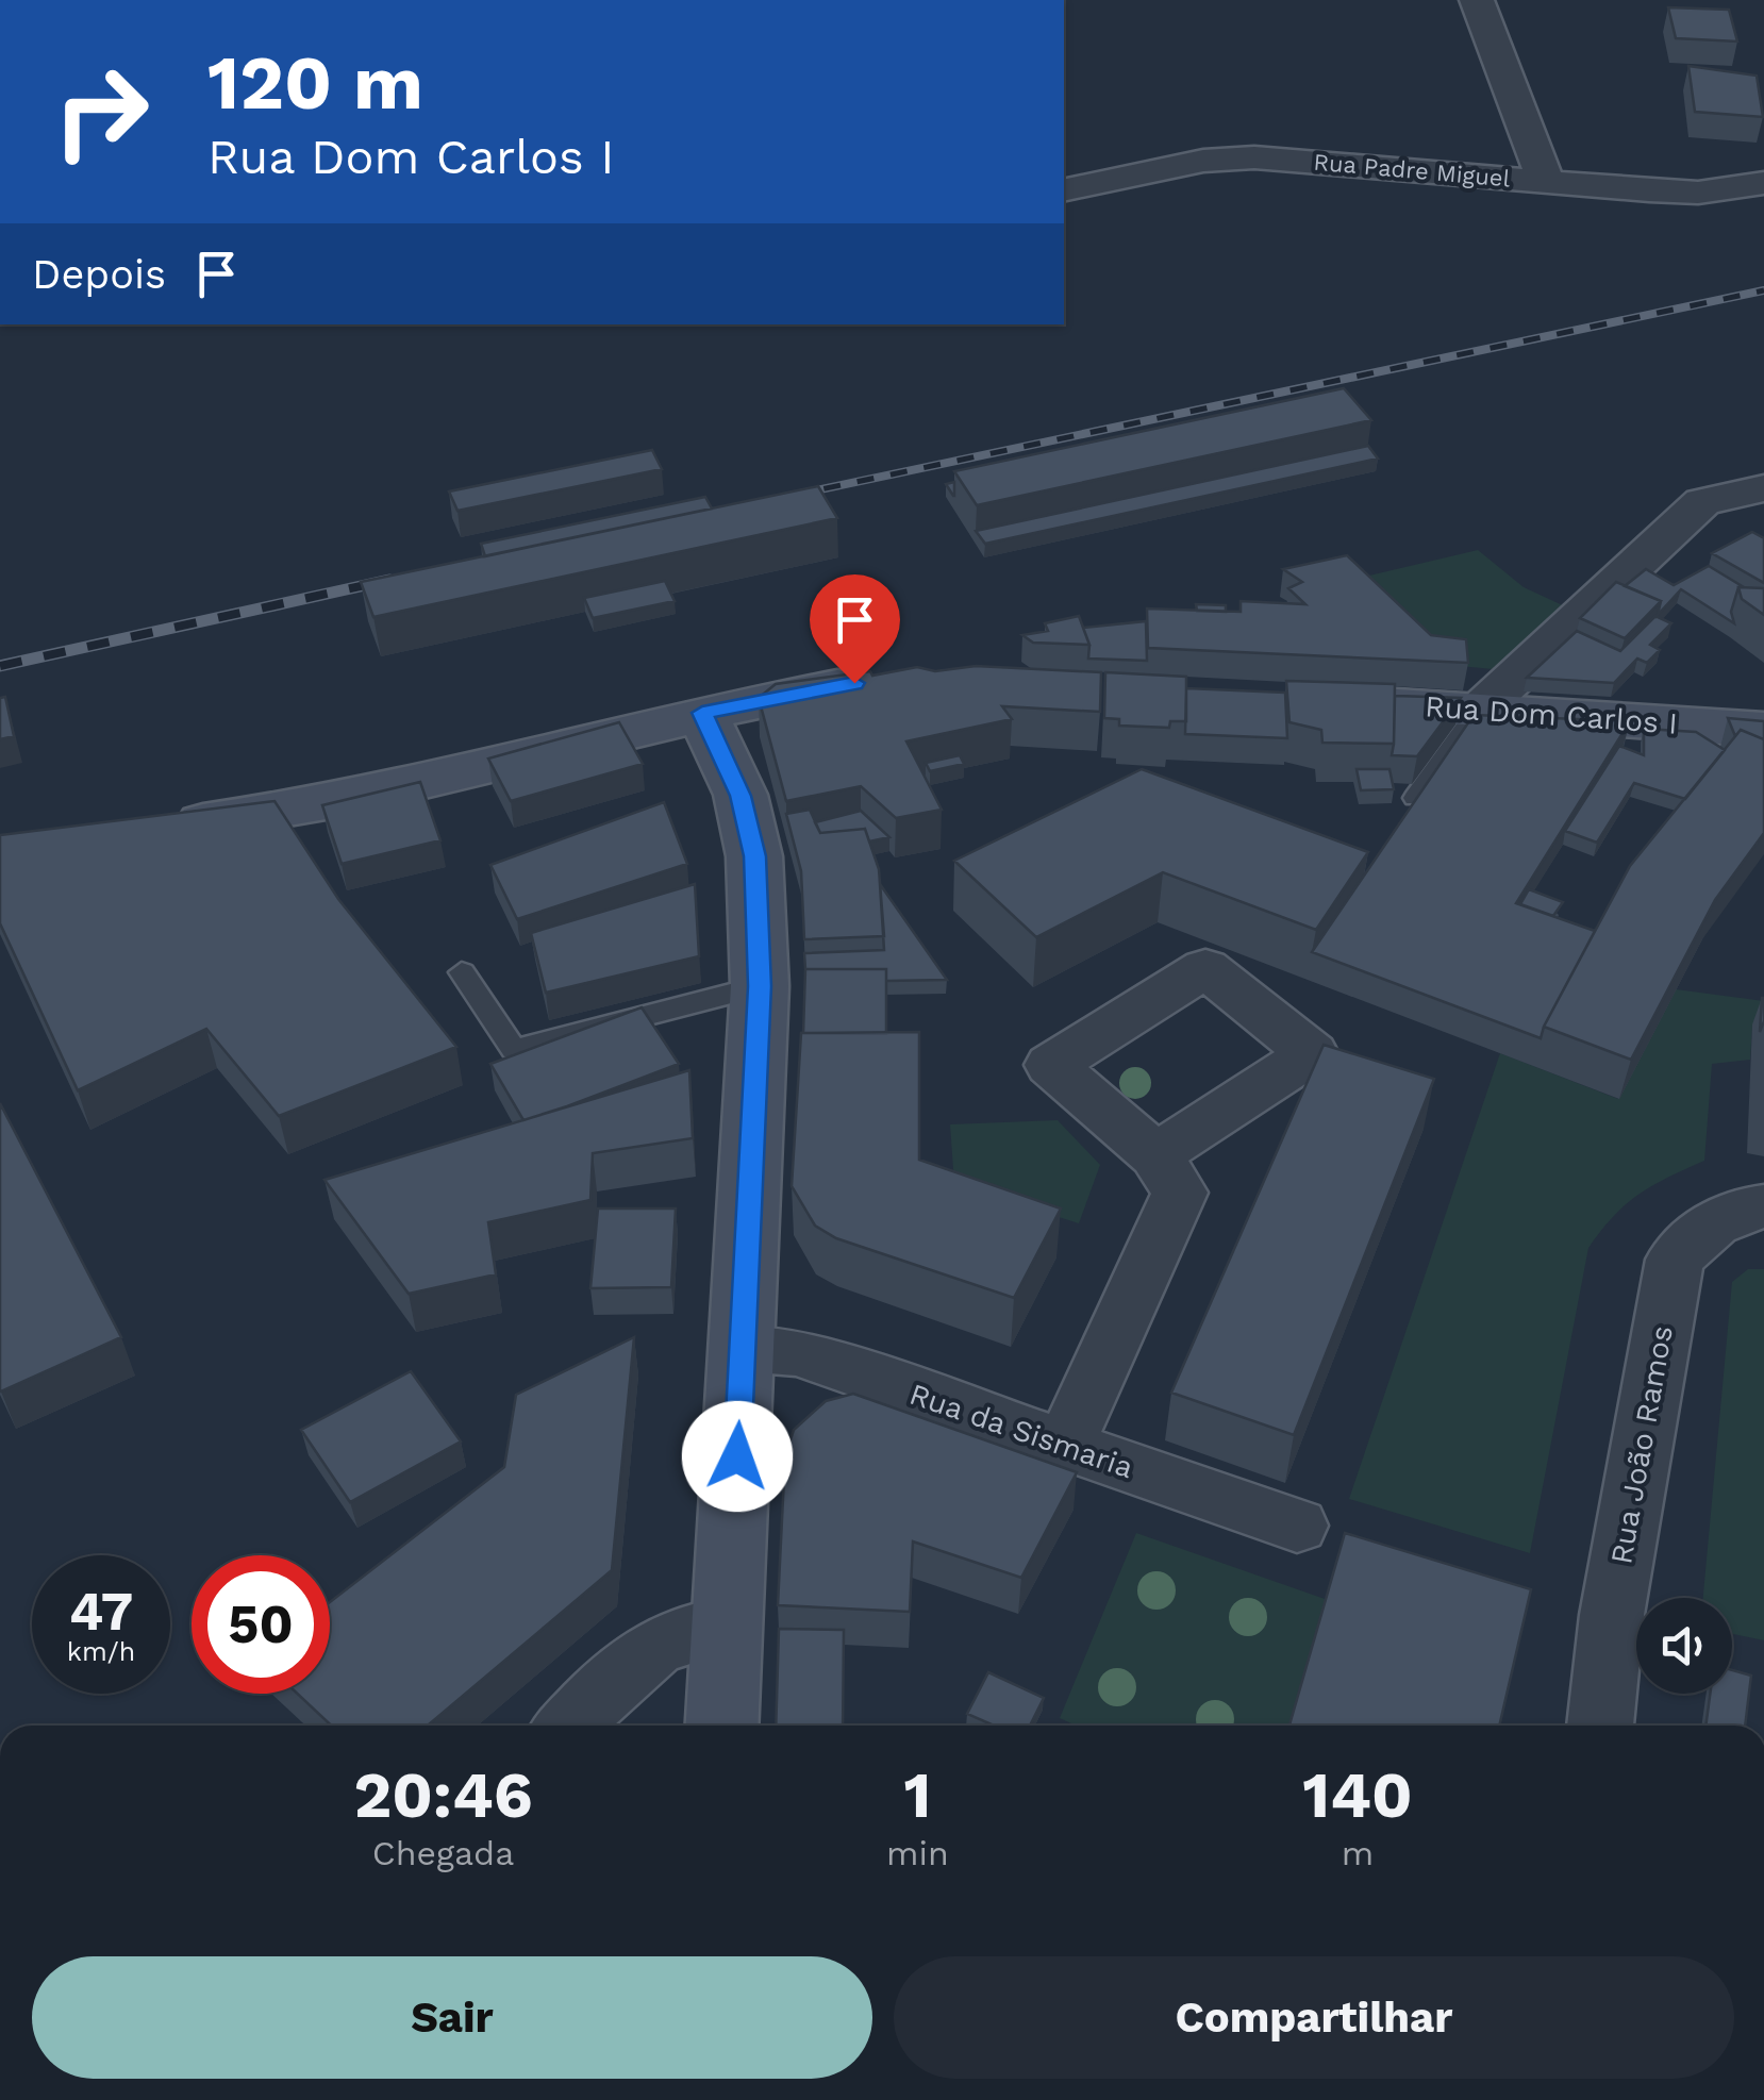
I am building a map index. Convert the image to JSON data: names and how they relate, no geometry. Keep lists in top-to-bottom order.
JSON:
{
  "streets": {
    "main road": ["Rua Dom Carlos I"],
    "street": ["Rua Padre Miguel", "Rua da Sismaria", "Rua João Ramos"]
  },
  "page": {
    "turn": ["120 m", "Rua Dom Carlos I"],
    "then": "Depois",
    "speed": "47 km/h",
    "limit": "50",
    "eta": [
      "20:46",
      "Chegada",
      "1",
      "min",
      "140",
      "m"
    ],
    "buttons": ["Sair", "Compartilhar"]
  }
}
